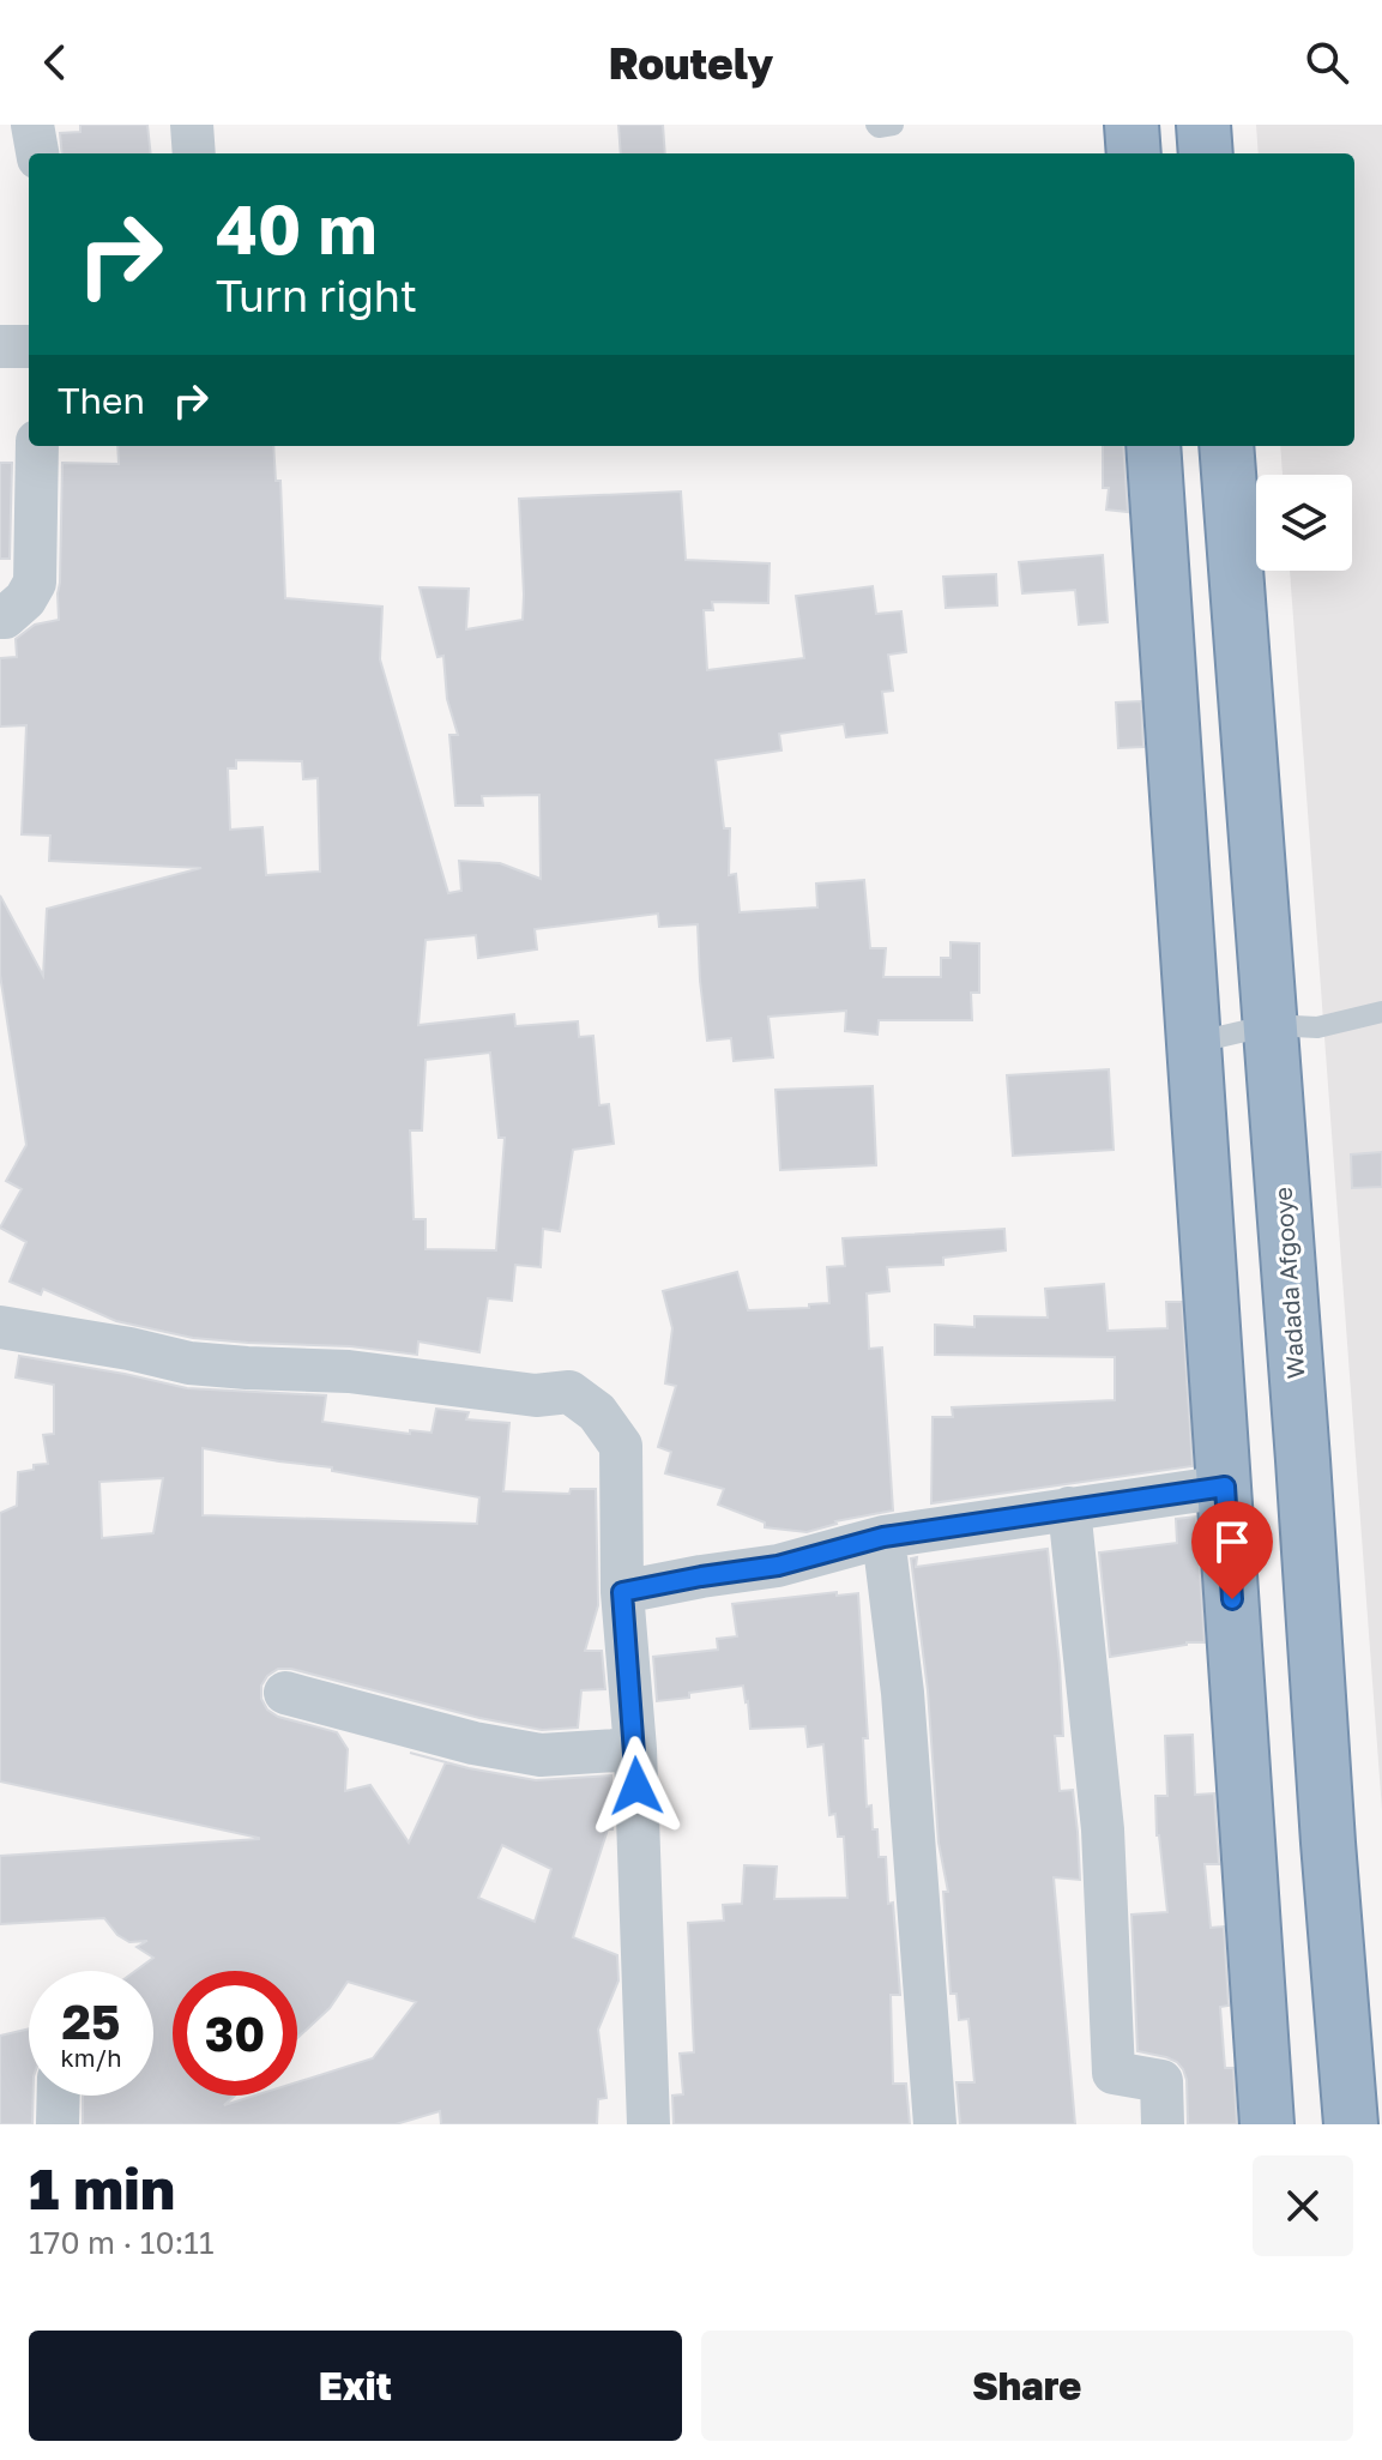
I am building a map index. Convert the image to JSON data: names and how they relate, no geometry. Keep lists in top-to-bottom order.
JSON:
{
  "streets": {
    "highway": ["Wadada Afgooye"]
  },
  "page": {
    "header": "Routely",
    "turn": ["40 m", "Turn right"],
    "then": "Then",
    "speed": "25 km/h",
    "limit": "30",
    "heading": ["1 min", "170 m · 10:11"],
    "buttons": ["Exit", "Share"]
  }
}
